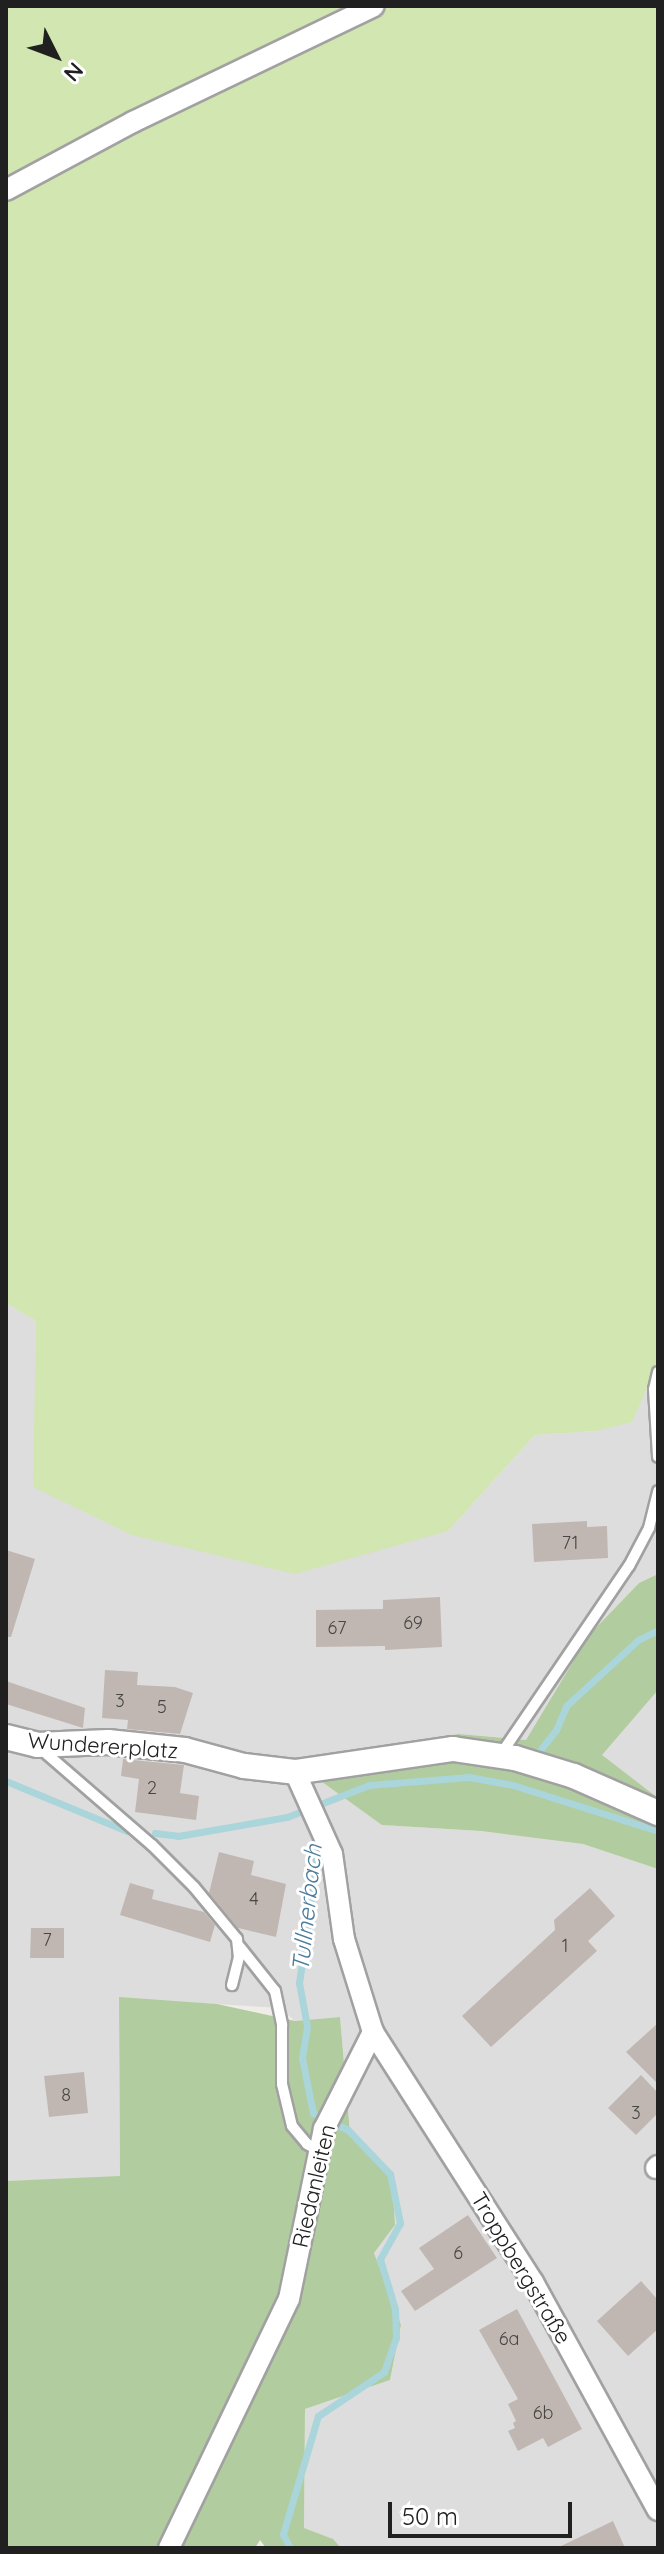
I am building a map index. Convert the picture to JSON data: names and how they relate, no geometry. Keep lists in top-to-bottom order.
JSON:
{
  "streets": {
    "street": ["Wundererplatz", "Riedanleiten", "Troppbergstraße"]
  },
  "crossings": [
    ["Riedanleiten", "Troppbergstraße"]
  ],
  "water": ["Tullnerbach"],
  "house_numbers": [
    "71",
    "69",
    "67",
    "3",
    "5",
    "2",
    "4",
    "7",
    "1",
    "8",
    "3",
    "6",
    "6a",
    "6b"
  ],
  "scale_bar": "50 m",
  "north": "bottom right"
}
